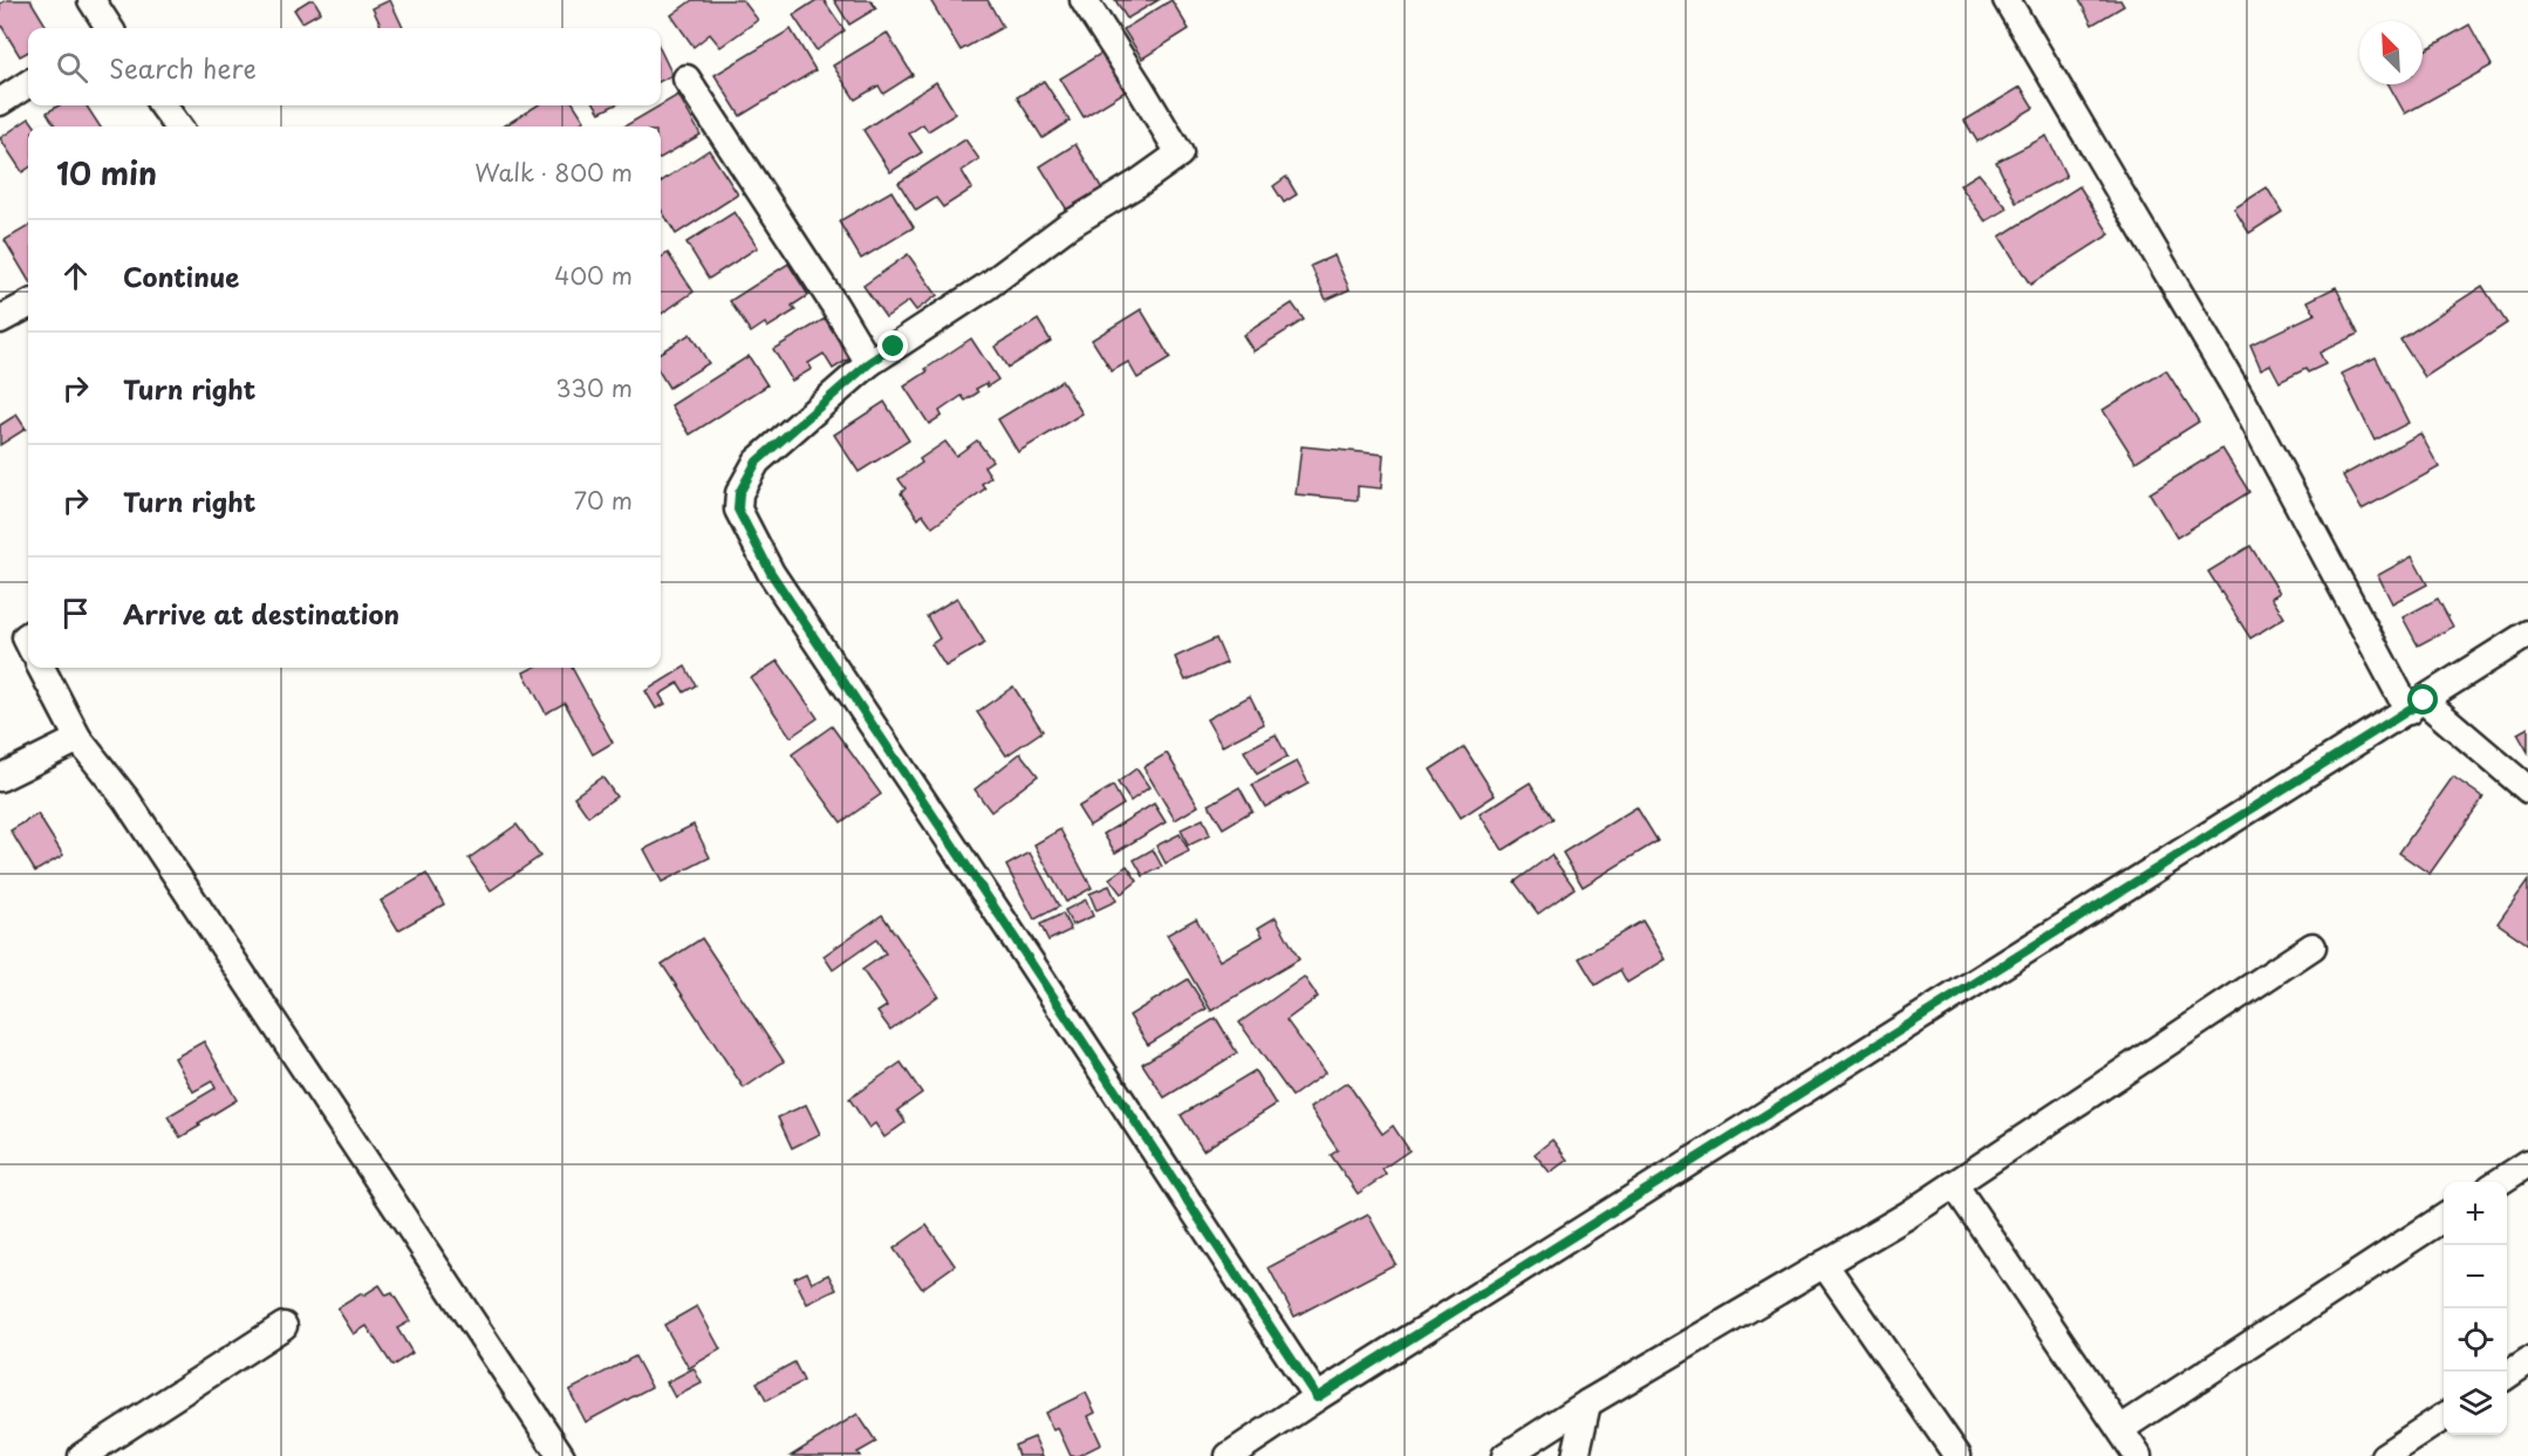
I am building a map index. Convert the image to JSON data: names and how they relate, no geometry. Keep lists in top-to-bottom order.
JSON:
{
  "north": "top left",
  "page": {
    "search": "Search here",
    "heading": ["10 min", "Walk · 800 m"],
    "list": [
      ["Continue", "400 m"],
      ["Turn right", "330 m"],
      ["Turn right", "70 m"],
      "Arrive at destination"
    ],
    "map_buttons": ["+", "−"]
  }
}
